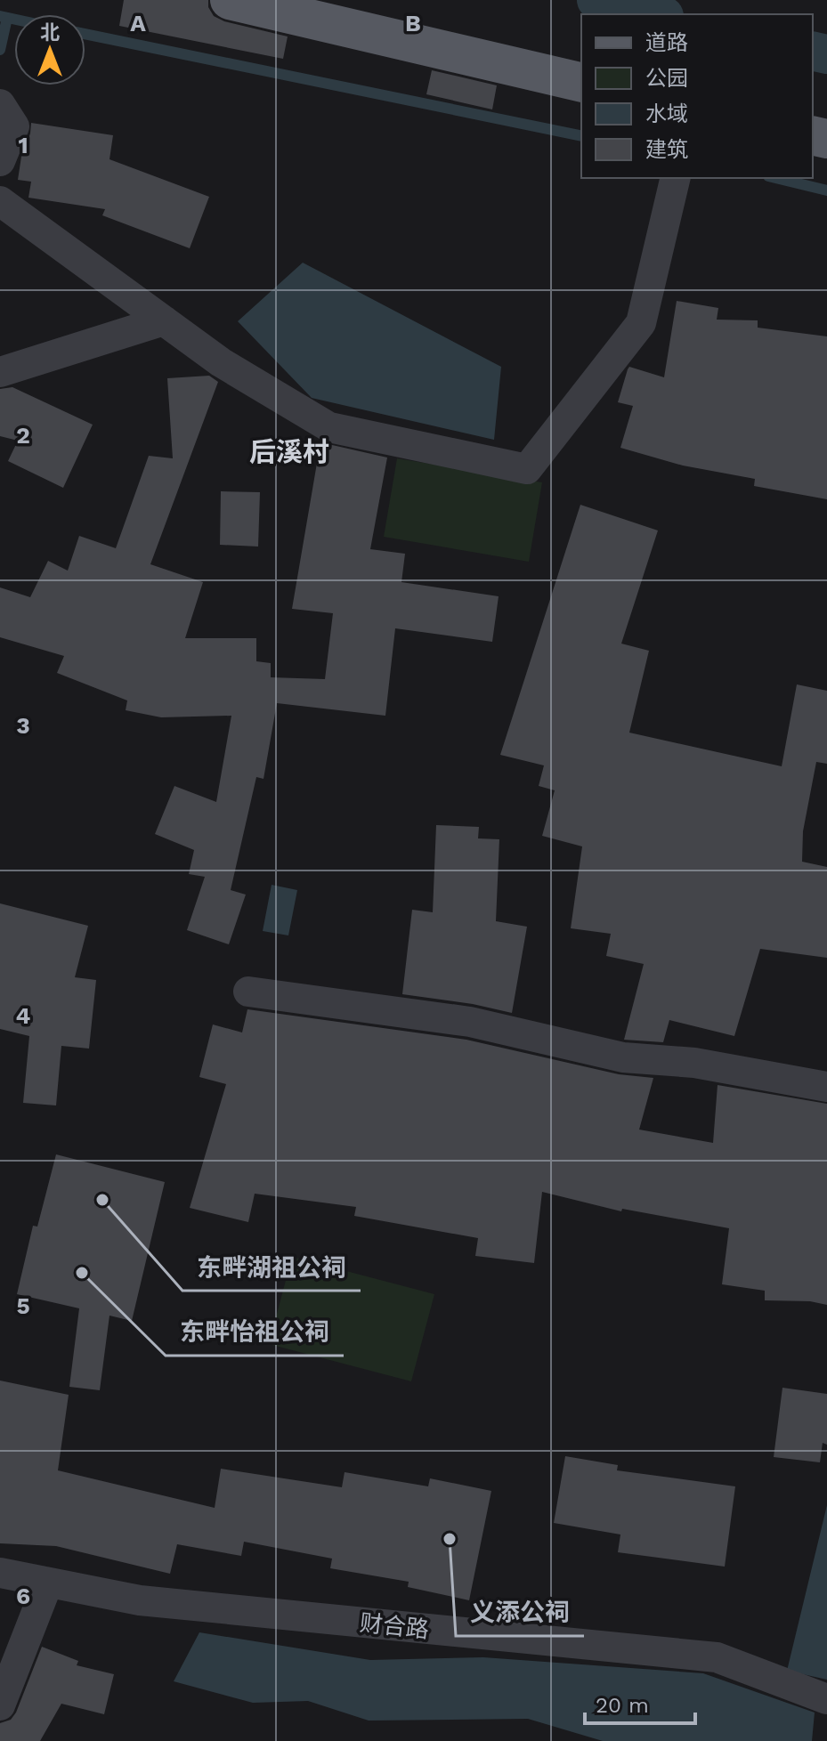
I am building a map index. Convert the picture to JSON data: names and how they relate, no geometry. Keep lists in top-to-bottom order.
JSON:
{
  "streets": {
    "street": ["财合路"]
  },
  "districts": ["后溪村"],
  "places": ["东畔湖祖公祠", "东畔怡祖公祠", "义添公祠"],
  "legend": [
    "道路",
    "公园",
    "水域",
    "建筑"
  ],
  "scale_bar": "20 m",
  "north": "top",
  "grid": {
    "columns": ["A", "B"],
    "rows": [
      "1",
      "2",
      "3",
      "4",
      "5",
      "6"
    ]
  }
}
